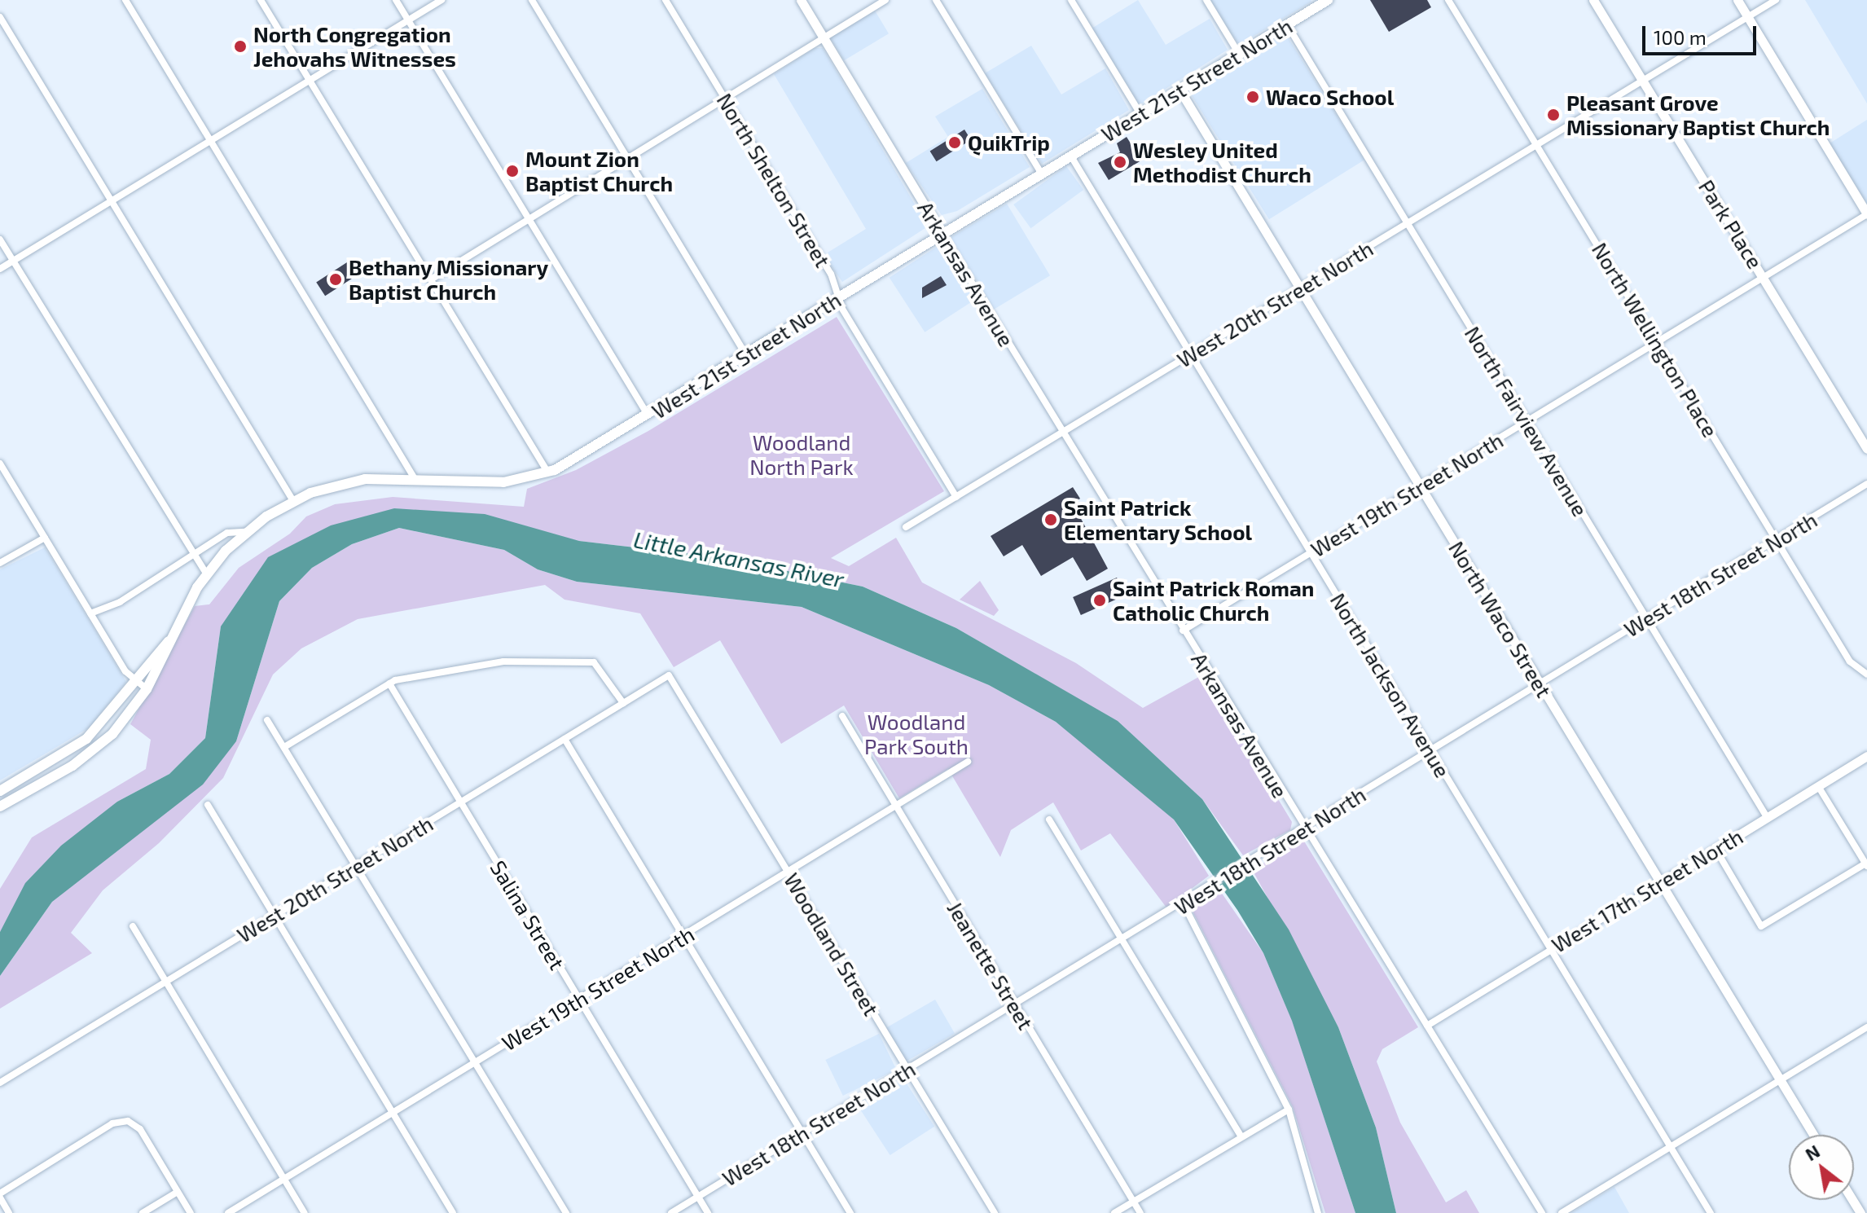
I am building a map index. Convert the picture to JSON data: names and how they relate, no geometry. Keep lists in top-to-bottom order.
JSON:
{
  "streets": {
    "main road": ["West 21st Street North"],
    "street": [
      "North Shelton Street",
      "Park Place",
      "Arkansas Avenue",
      "West 20th Street North",
      "North Wellington Place",
      "North Fairview Avenue",
      "West 19th Street North",
      "West 18th Street North",
      "North Waco Street",
      "North Jackson Avenue",
      "West 17th Street North",
      "Salina Street",
      "Woodland Street",
      "Jeanette Street"
    ]
  },
  "crossings": [
    ["West 21st Street North", "North Shelton Street"],
    ["West 21st Street North", "Arkansas Avenue"],
    ["West 21st Street North", "North Fairview Avenue"],
    ["West 21st Street North", "North Waco Street"],
    ["West 21st Street North", "North Jackson Avenue"],
    ["North Shelton Street", "West 20th Street North"],
    ["Park Place", "West 20th Street North"],
    ["Park Place", "West 19th Street North"],
    ["Arkansas Avenue", "West 20th Street North"],
    ["Arkansas Avenue", "West 19th Street North"],
    ["Arkansas Avenue", "West 18th Street North"],
    ["Arkansas Avenue", "West 17th Street North"],
    ["West 20th Street North", "North Wellington Place"],
    ["West 20th Street North", "North Fairview Avenue"],
    ["West 20th Street North", "North Waco Street"],
    ["West 20th Street North", "North Jackson Avenue"],
    ["West 20th Street North", "Salina Street"],
    ["West 20th Street North", "Woodland Street"],
    ["North Wellington Place", "West 19th Street North"],
    ["North Wellington Place", "West 18th Street North"],
    ["North Fairview Avenue", "West 19th Street North"],
    ["North Fairview Avenue", "West 18th Street North"],
    ["North Fairview Avenue", "West 17th Street North"],
    ["West 19th Street North", "North Waco Street"],
    ["West 19th Street North", "North Jackson Avenue"],
    ["West 19th Street North", "Salina Street"],
    ["West 19th Street North", "Woodland Street"],
    ["West 19th Street North", "Jeanette Street"],
    ["West 18th Street North", "North Waco Street"],
    ["West 18th Street North", "North Jackson Avenue"],
    ["West 18th Street North", "Salina Street"],
    ["West 18th Street North", "Woodland Street"],
    ["West 18th Street North", "Jeanette Street"],
    ["North Waco Street", "West 17th Street North"],
    ["North Jackson Avenue", "West 17th Street North"]
  ],
  "water": ["Little Arkansas River"],
  "parks": ["Woodland North Park", "Woodland Park South"],
  "places": [
    "North Congregation Jehovahs Witnesses",
    "Waco School",
    "Pleasant Grove Missionary Baptist Church",
    "QuikTrip",
    "Wesley United Methodist Church",
    "Mount Zion Baptist Church",
    "Bethany Missionary Baptist Church",
    "Saint Patrick Elementary School",
    "Saint Patrick Roman Catholic Church"
  ],
  "scale_bar": "100 m",
  "north": "top left"
}
